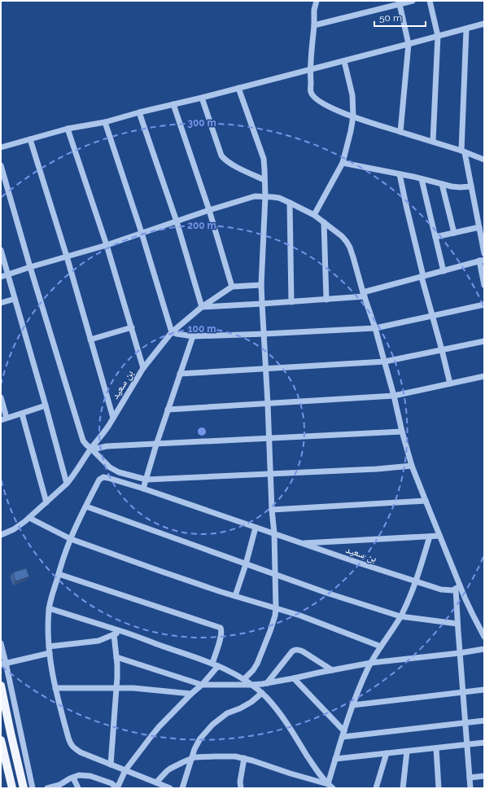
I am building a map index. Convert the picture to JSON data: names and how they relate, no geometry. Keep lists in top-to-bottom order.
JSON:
{
  "streets": {
    "street": ["بن سعيد"]
  },
  "scale_bar": "50 m",
  "rings": ["300 m", "200 m", "100 m"]
}
